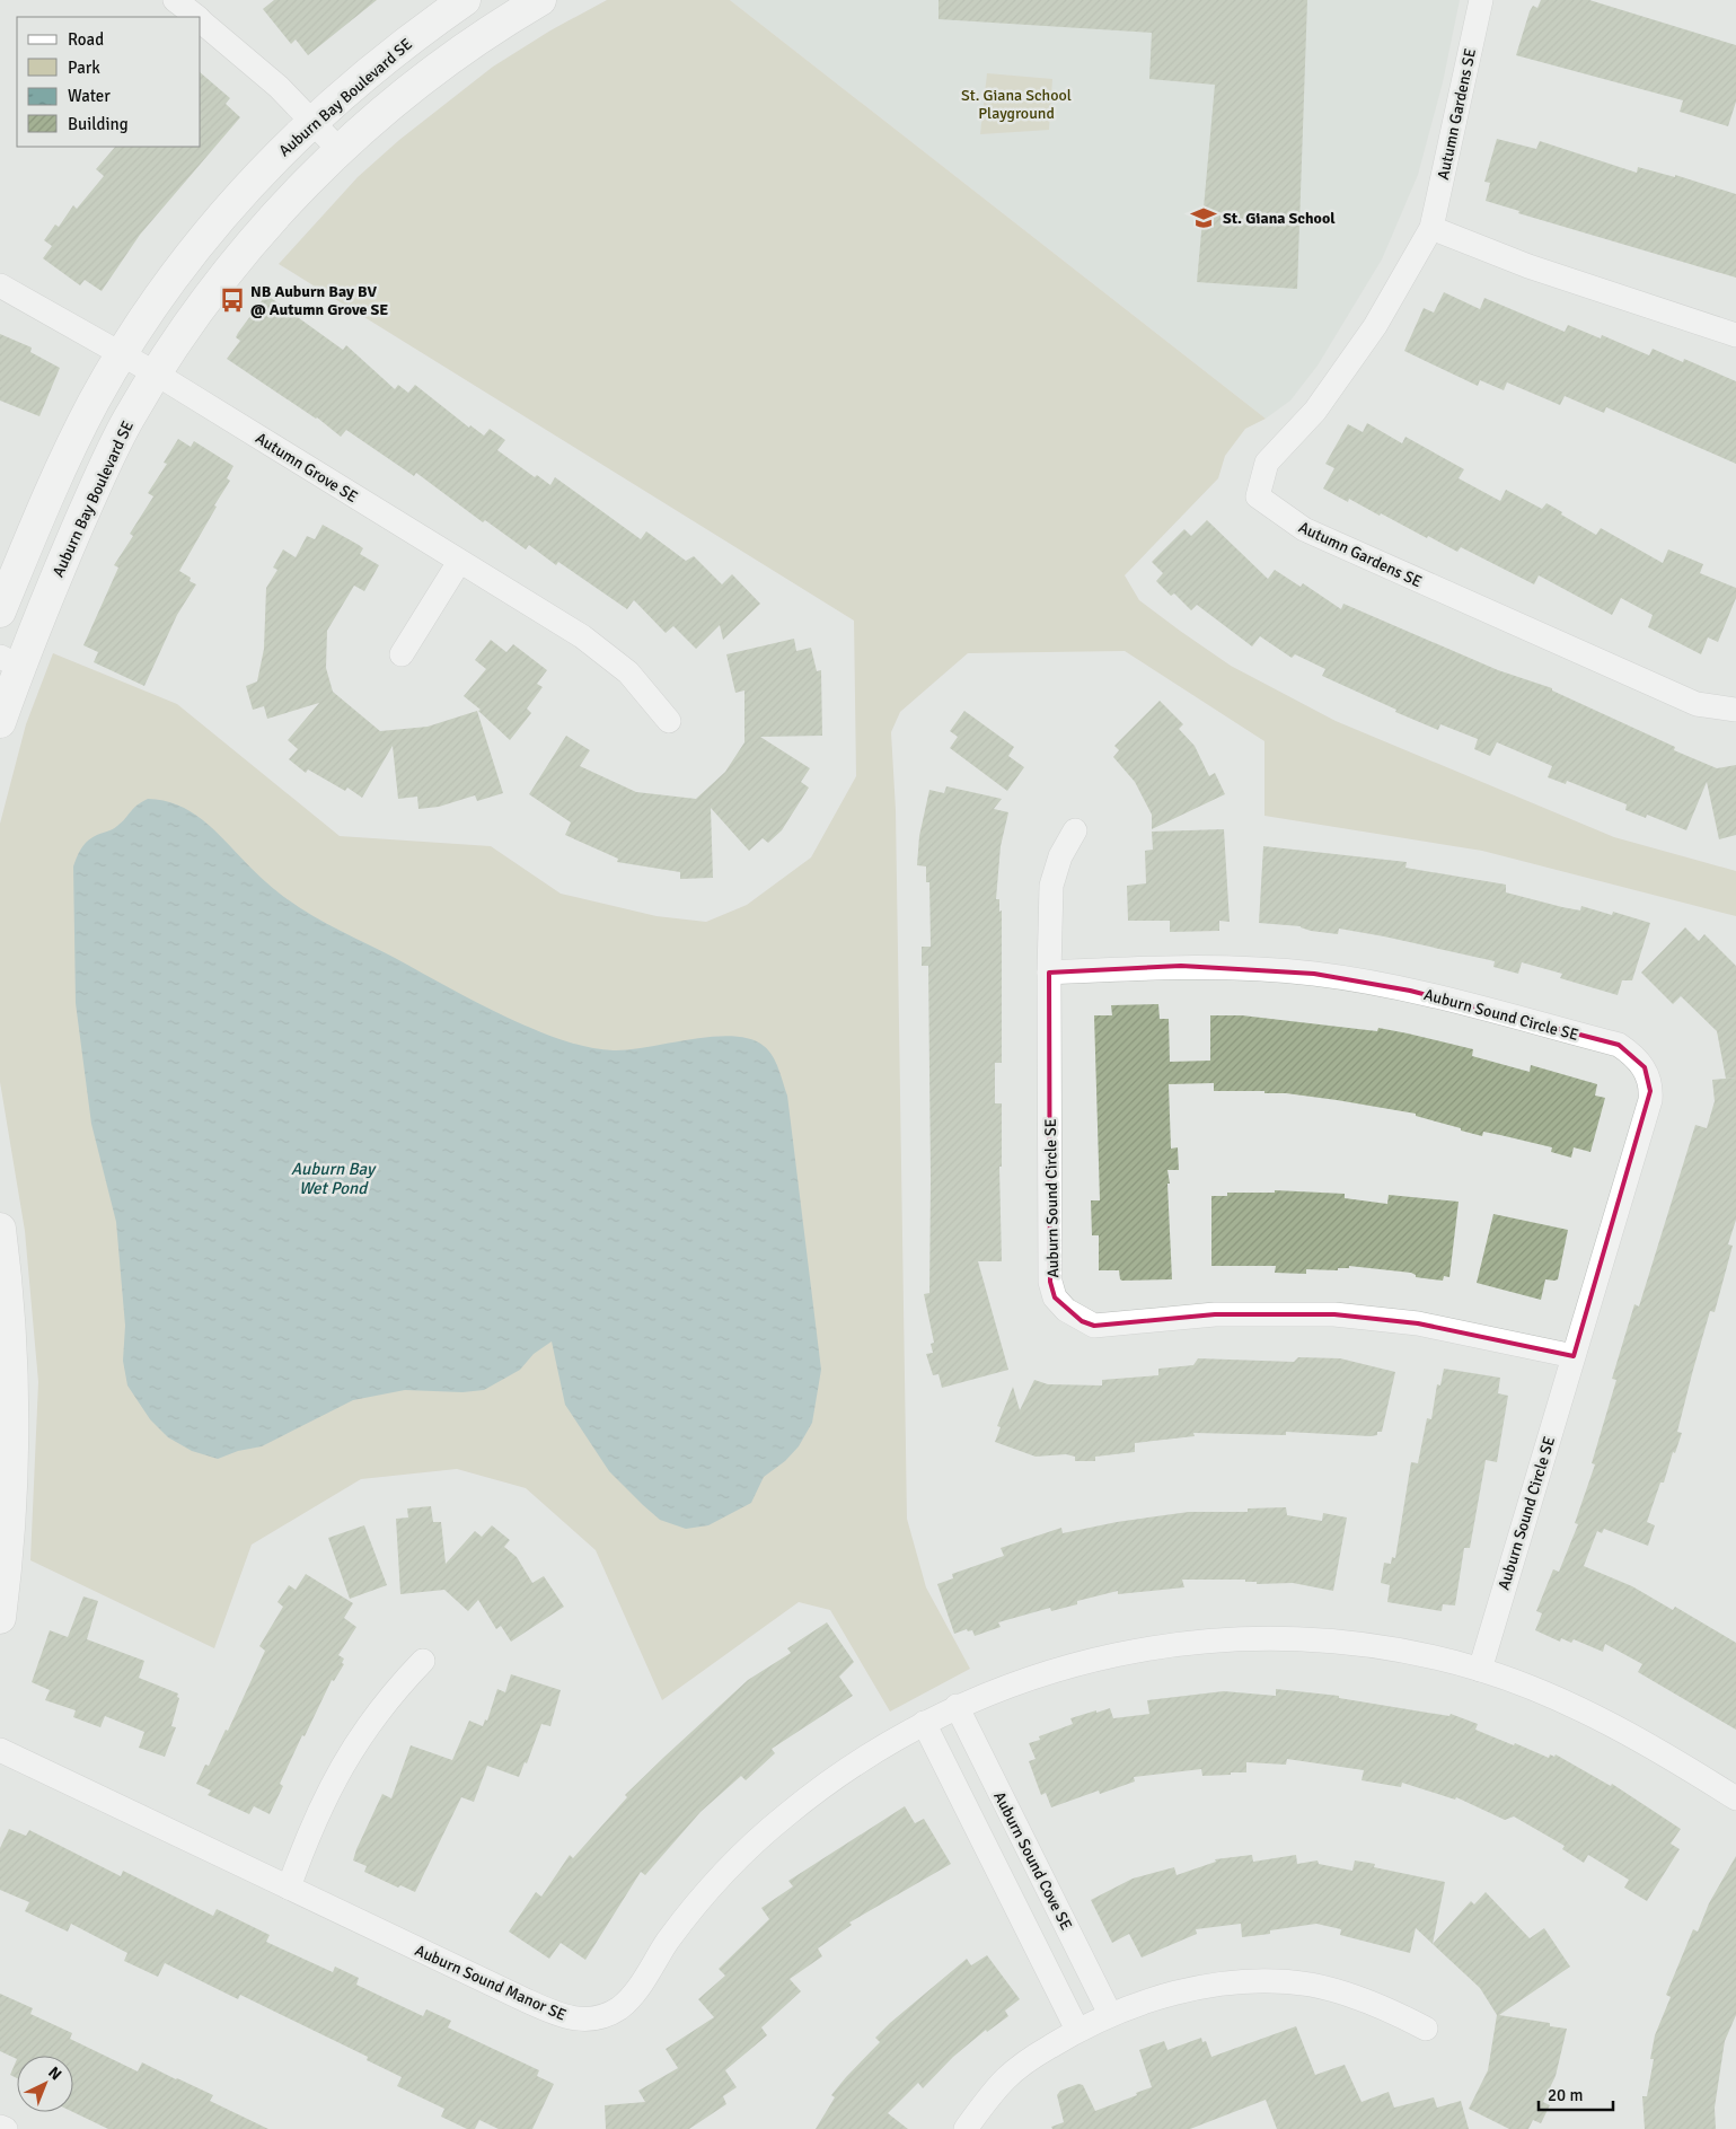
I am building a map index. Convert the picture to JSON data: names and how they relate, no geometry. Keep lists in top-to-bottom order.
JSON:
{
  "streets": {
    "street": [
      "Auburn Bay Boulevard SE",
      "Autumn Gardens SE",
      "Autumn Grove SE",
      "Auburn Sound Circle SE",
      "Auburn Sound Cove SE",
      "Auburn Sound Manor SE"
    ]
  },
  "crossings": [
    ["Auburn Bay Boulevard SE", "Autumn Grove SE"],
    ["Auburn Sound Circle SE", "Auburn Sound Manor SE"],
    ["Auburn Sound Cove SE", "Auburn Sound Manor SE"]
  ],
  "water": ["Auburn Bay Wet Pond"],
  "parks": ["St. Giana School Playground"],
  "places": {
    "school or university": ["St. Giana School"],
    "bus stop": ["NB Auburn Bay BV @ Autumn Grove SE"]
  },
  "legend": [
    "Road",
    "Park",
    "Water",
    "Building"
  ],
  "scale_bar": "20 m",
  "north": "top right"
}
